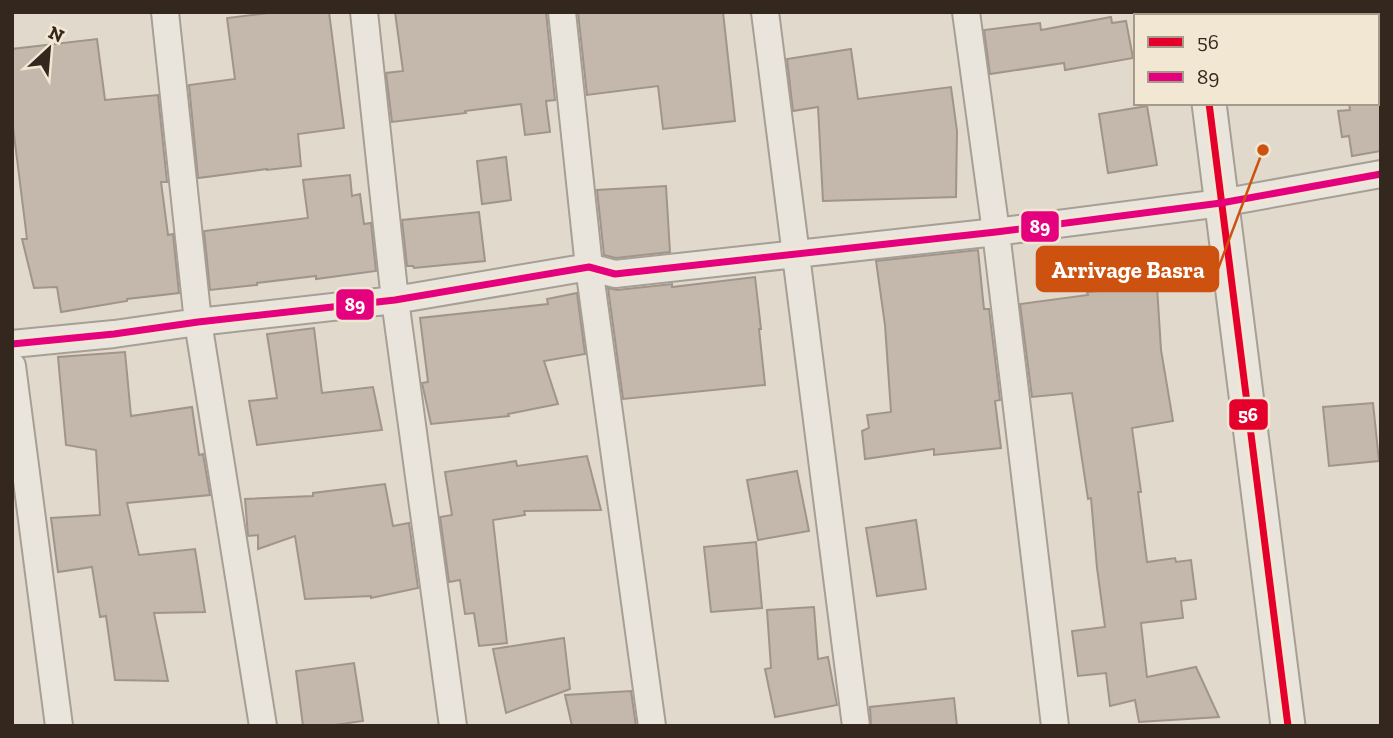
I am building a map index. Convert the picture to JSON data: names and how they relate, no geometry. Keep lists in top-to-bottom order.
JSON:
{
  "places": ["Arrivage Basra"],
  "lines": ["transit line 56", "transit line 89"],
  "legend": ["56", "89"],
  "north": "top right"
}
